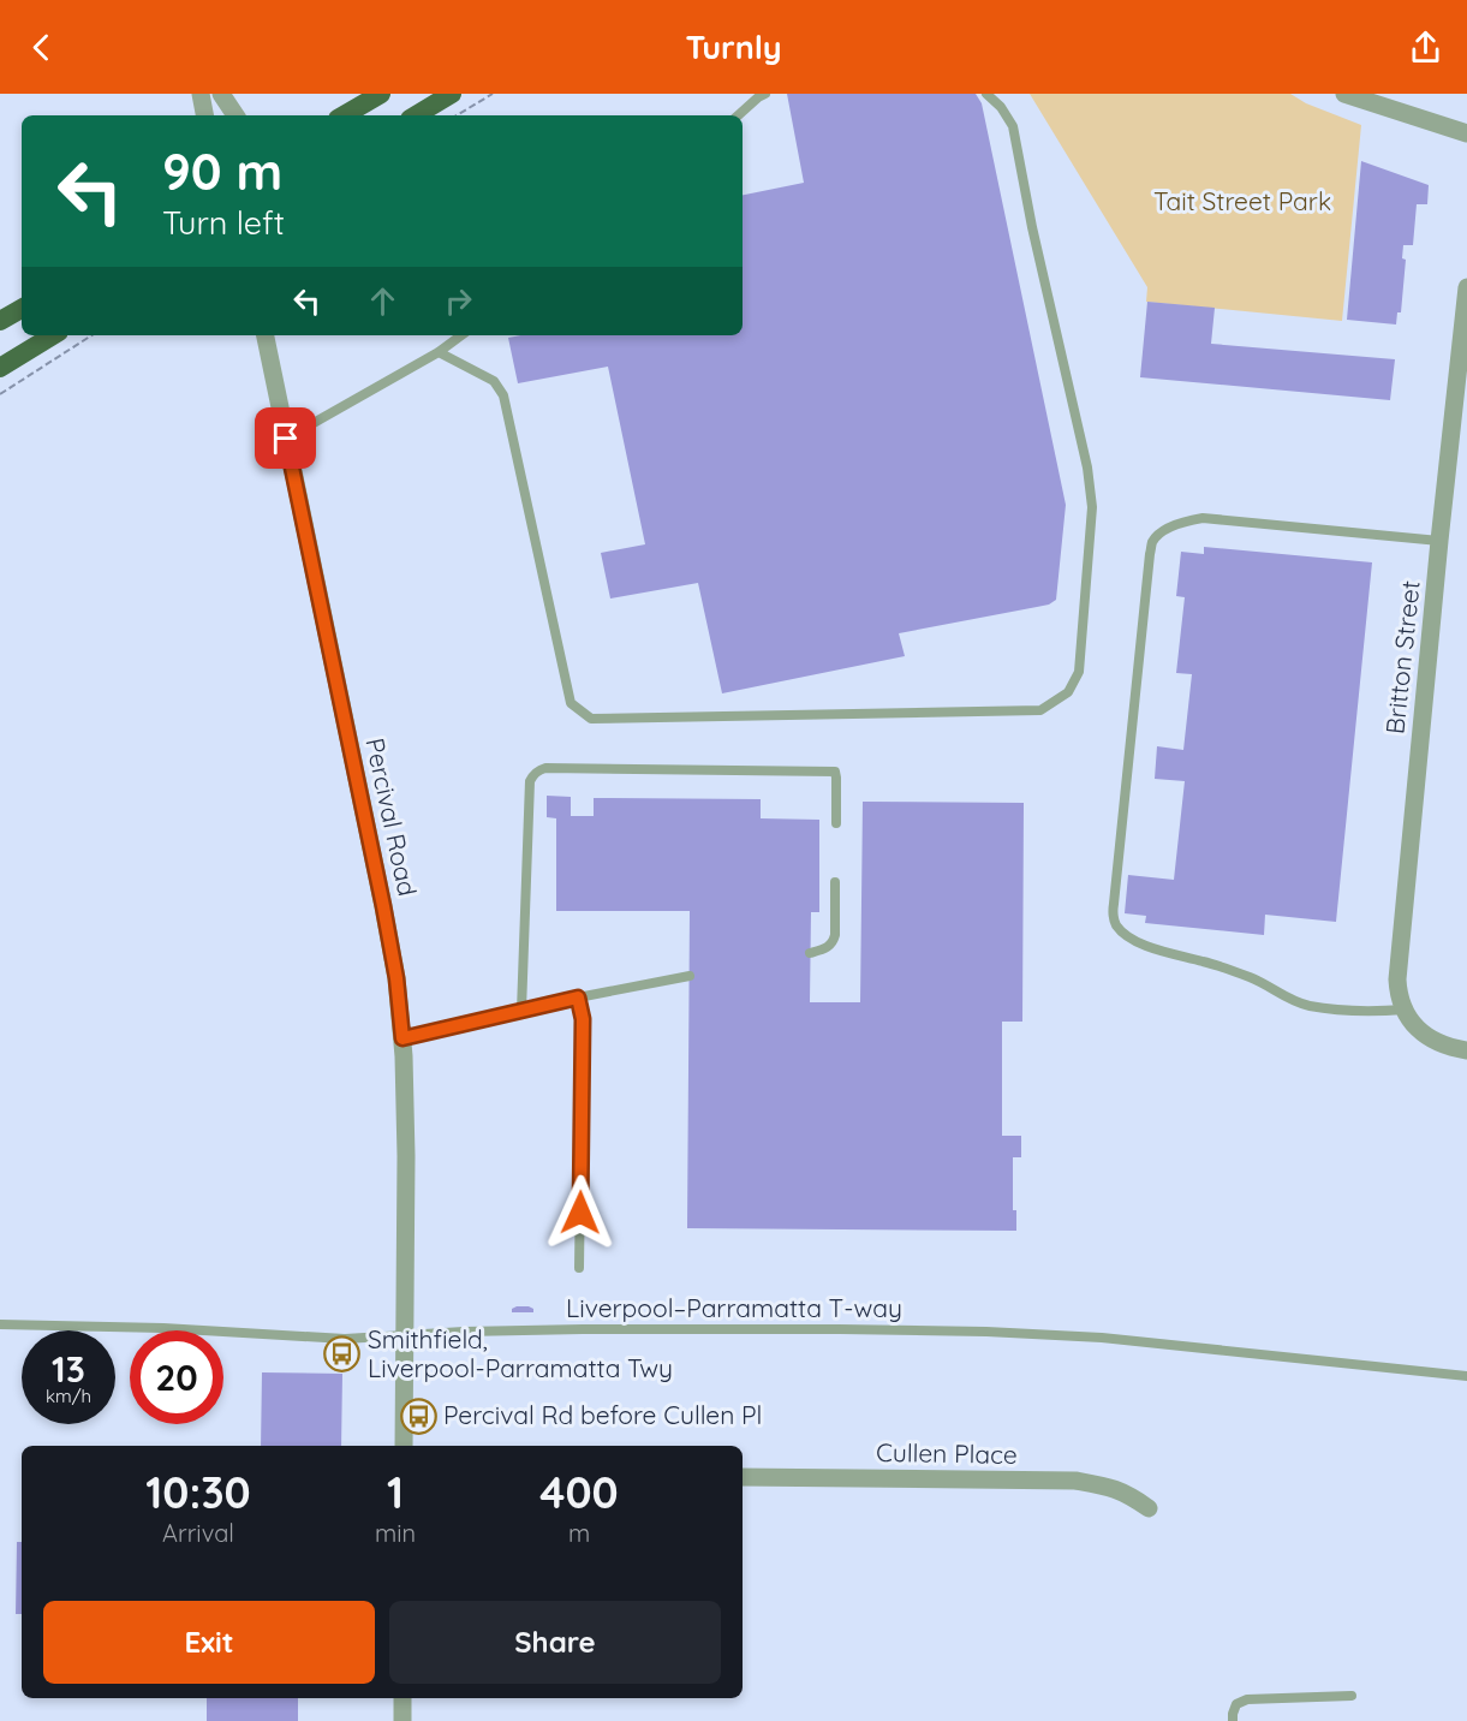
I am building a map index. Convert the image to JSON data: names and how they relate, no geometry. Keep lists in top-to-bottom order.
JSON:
{
  "streets": {
    "street": ["Britton Street", "Percival Road", "Cullen Place"],
    "lane": ["Liverpool–Parramatta T-way"]
  },
  "crossings": [
    ["Percival Road", "Liverpool–Parramatta T-way"]
  ],
  "parks": ["Tait Street Park"],
  "places": {
    "bus stop": ["Smithfield, Liverpool-Parramatta Twy", "Percival Rd before Cullen Pl"]
  },
  "page": {
    "header": "Turnly",
    "turn": ["90 m", "Turn left"],
    "speed": "13 km/h",
    "limit": "20",
    "eta": [
      "10:30",
      "Arrival",
      "1",
      "min",
      "400",
      "m"
    ],
    "buttons": ["Exit", "Share"]
  }
}
